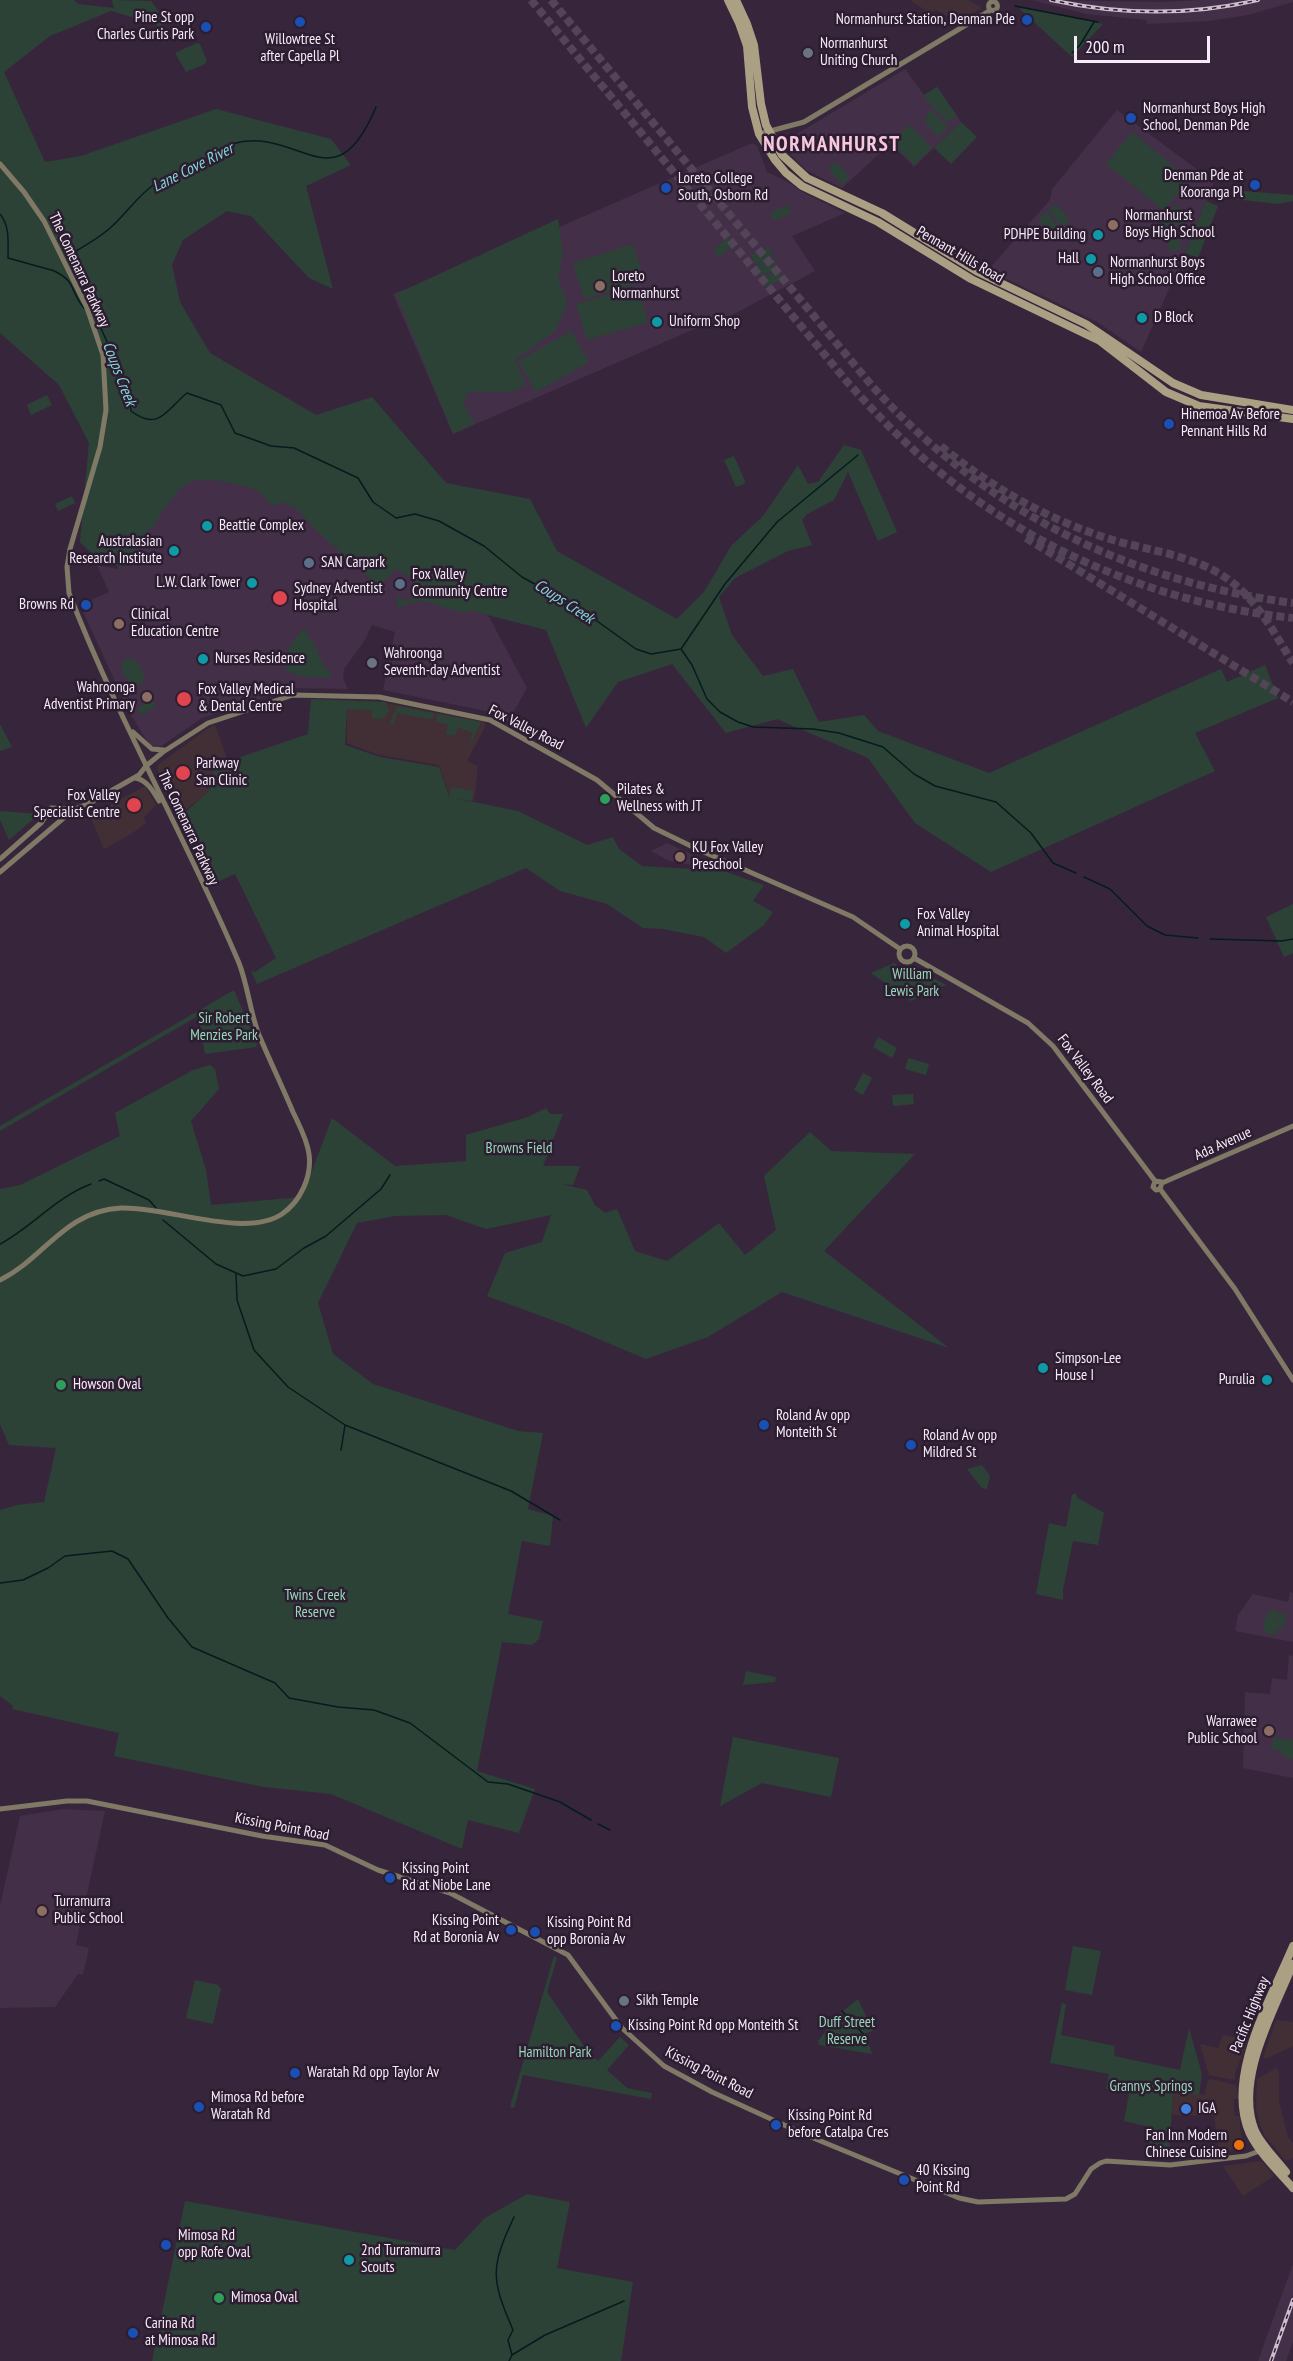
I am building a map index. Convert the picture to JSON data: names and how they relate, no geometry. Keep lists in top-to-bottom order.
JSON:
{
  "streets": {
    "highway": ["Pennant Hills Road", "Pacific Highway"],
    "main road": [
      "The Comenarra Parkway",
      "Fox Valley Road",
      "Ada Avenue",
      "Kissing Point Road"
    ]
  },
  "crossings": [
    ["The Comenarra Parkway", "Fox Valley Road"],
    ["Fox Valley Road", "Ada Avenue"],
    ["Kissing Point Road", "Pacific Highway"]
  ],
  "districts": ["NORMANHURST"],
  "water": ["Lane Cove River", "Coups Creek"],
  "parks": [
    "William Lewis Park",
    "Sir Robert Menzies Park",
    "Browns Field",
    "Twins Creek Reserve",
    "Duff Street Reserve",
    "Hamilton Park",
    "Grannys Springs"
  ],
  "places": [
    "Normanhurst Station, Denman Pde",
    "Willowtree St after Capella Pl",
    "Pine St opp Charles Curtis Park",
    "Normanhurst Uniting Church",
    "Normanhurst Boys High School, Denman Pde",
    "Denman Pde at Kooranga Pl",
    "Loreto College South, Osborn Rd",
    "Normanhurst Boys High School",
    "PDHPE Building",
    "Hall",
    "Normanhurst Boys High School Office",
    "Loreto Normanhurst",
    "D Block",
    "Uniform Shop",
    "Hinemoa Av Before Pennant Hills Rd",
    "Beattie Complex",
    "Australasian Research Institute",
    "SAN Carpark",
    "L.W. Clark Tower",
    "Fox Valley Community Centre",
    "Sydney Adventist Hospital",
    "Browns Rd",
    "Clinical Education Centre",
    "Nurses Residence",
    "Wahroonga Seventh-day Adventist",
    "Wahroonga Adventist Primary",
    "Fox Valley Medical & Dental Centre",
    "Parkway San Clinic",
    "Pilates & Wellness with JT",
    "Fox Valley Specialist Centre",
    "KU Fox Valley Preschool",
    "Fox Valley Animal Hospital",
    "Simpson-Lee House I",
    "Purulia",
    "Howson Oval",
    "Roland Av opp Monteith St",
    "Roland Av opp Mildred St",
    "Warrawee Public School",
    "Kissing Point Rd at Niobe Lane",
    "Turramurra Public School",
    "Kissing Point Rd at Boronia Av",
    "Kissing Point Rd opp Boronia Av",
    "Sikh Temple",
    "Kissing Point Rd opp Monteith St",
    "Waratah Rd opp Taylor Av",
    "Mimosa Rd before Waratah Rd",
    "IGA",
    "Kissing Point Rd before Catalpa Cres",
    "Fan Inn Modern Chinese Cuisine",
    "40 Kissing Point Rd",
    "Mimosa Rd opp Rofe Oval",
    "2nd Turramurra Scouts",
    "Mimosa Oval",
    "Carina Rd at Mimosa Rd"
  ],
  "scale_bar": "200 m"
}
